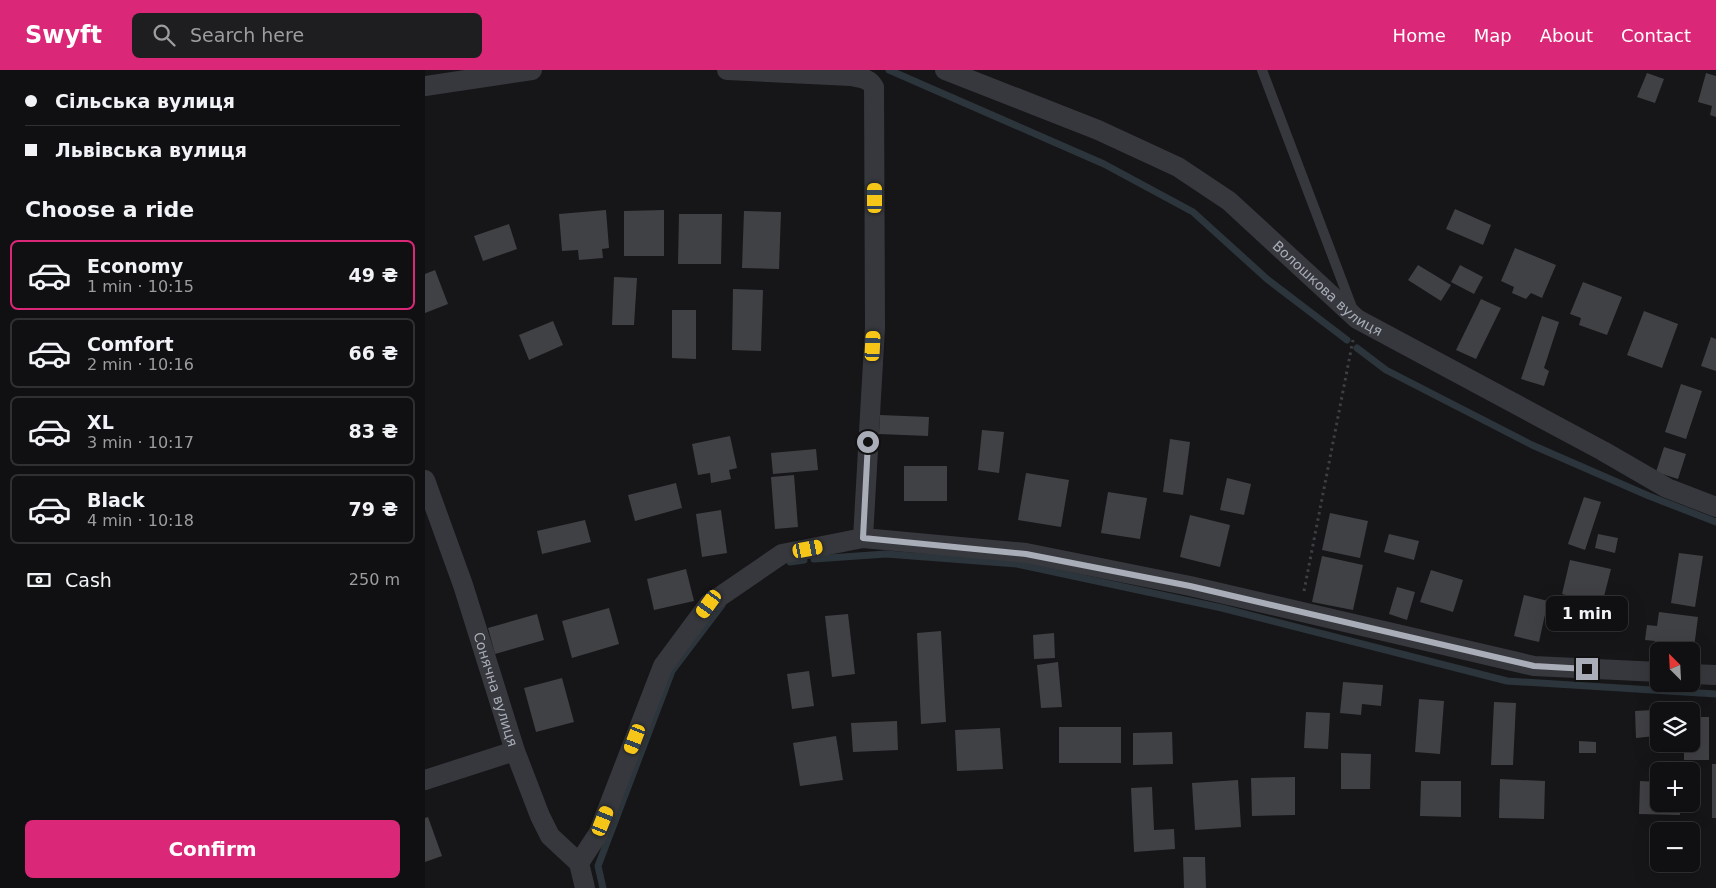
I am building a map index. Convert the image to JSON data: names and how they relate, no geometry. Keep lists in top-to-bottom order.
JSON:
{
  "streets": {
    "street": ["Волошкова вулиця", "Сонячна вулиця"]
  },
  "north": "top left",
  "page": {
    "header": "Swyft",
    "search": "Search here",
    "nav": [
      "Home",
      "Map",
      "About",
      "Contact"
    ],
    "banner": ["Сільська вулиця", "Львівська вулиця"],
    "heading": "Choose a ride",
    "list": [
      {
        "name": "Economy",
        "note": "1 min · 10:15",
        "value": "49 ₴"
      },
      {
        "name": "Comfort",
        "note": "2 min · 10:16",
        "value": "66 ₴"
      },
      {
        "name": "XL",
        "note": "3 min · 10:17",
        "value": "83 ₴"
      },
      {
        "name": "Black",
        "note": "4 min · 10:18",
        "value": "79 ₴"
      }
    ],
    "pay": ["Cash", "250 m"],
    "bubble": "1 min",
    "map_buttons": ["+", "−"],
    "buttons": "Confirm"
  }
}
